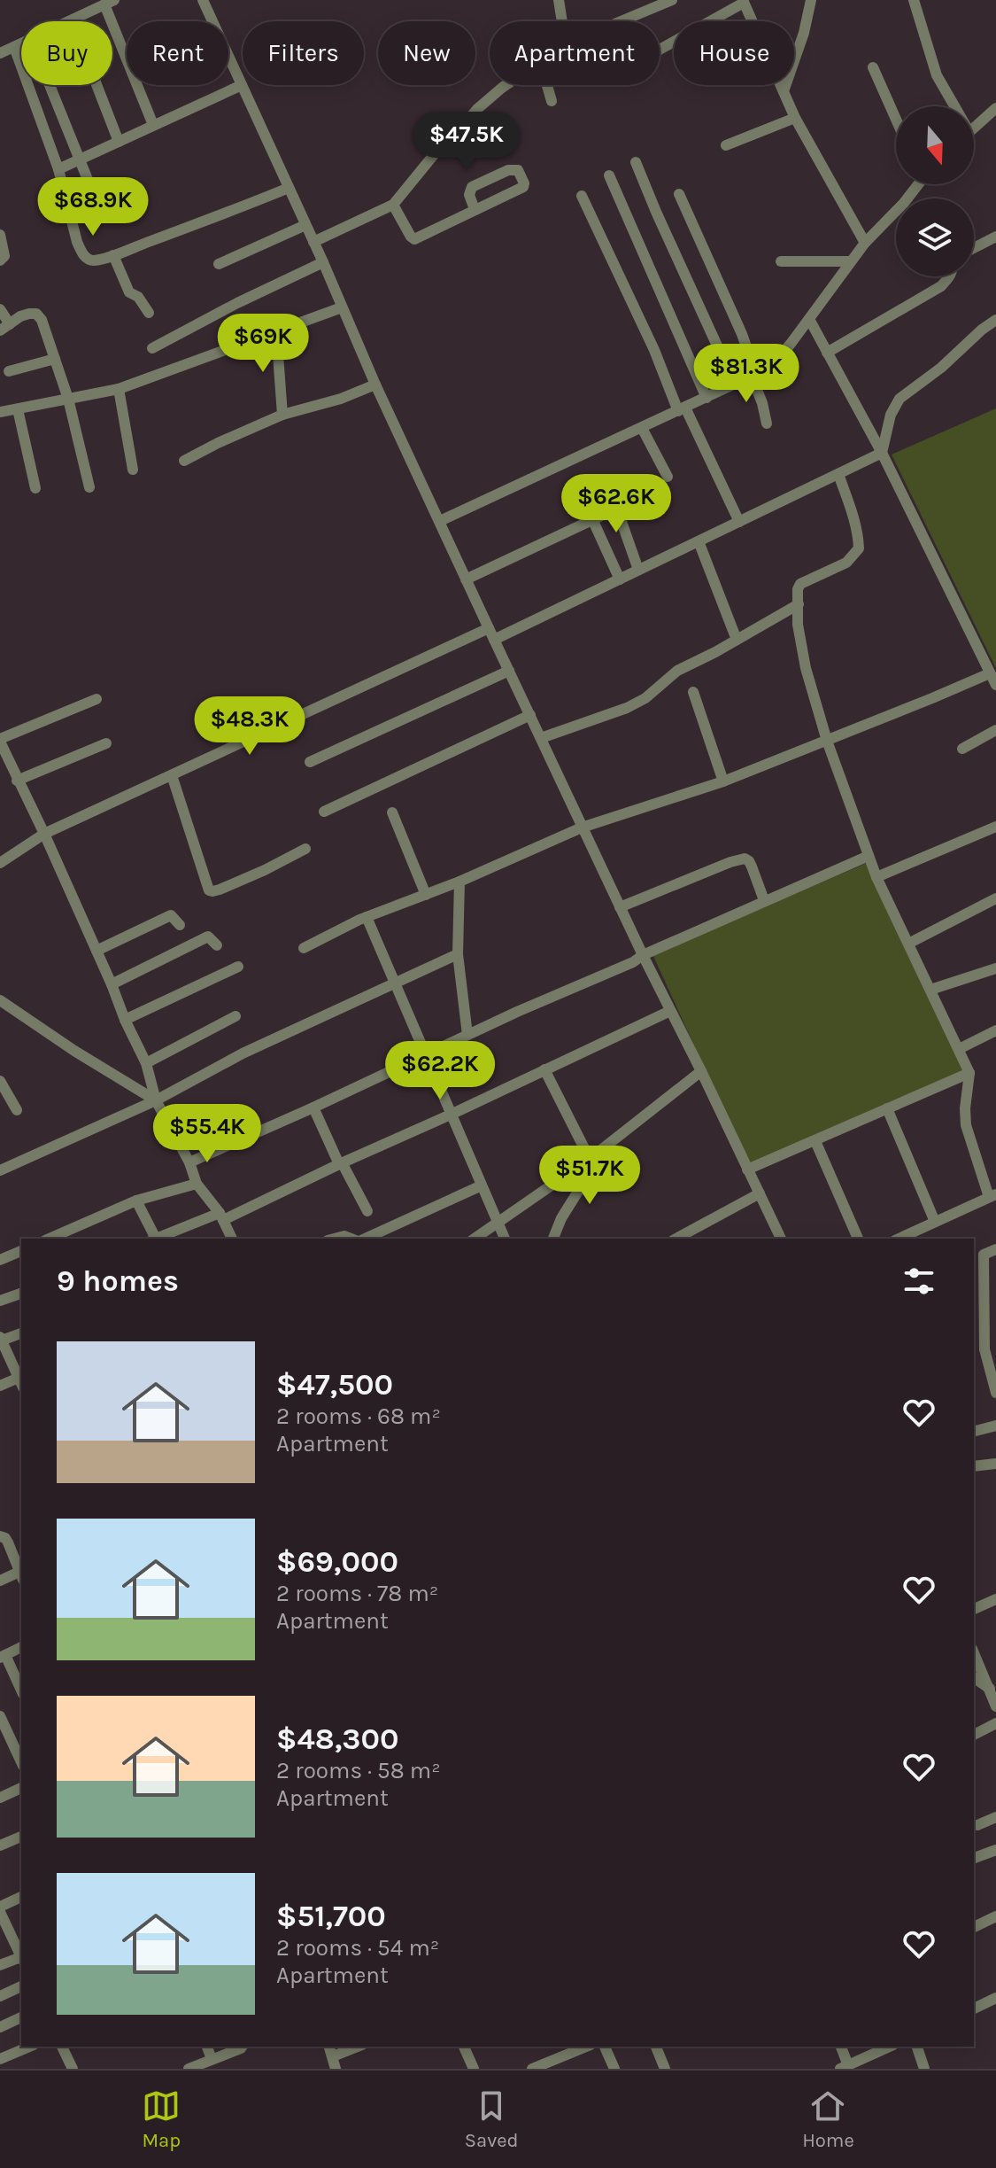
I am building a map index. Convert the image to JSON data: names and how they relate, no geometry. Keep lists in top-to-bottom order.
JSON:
{
  "north": "bottom",
  "page": {
    "chip": [
      "Buy",
      "Rent",
      "Filters",
      "New",
      "Apartment",
      "House"
    ],
    "price": [
      "$47.5K",
      "$68.9K",
      "$69K",
      "$81.3K",
      "$62.6K",
      "$48.3K",
      "$62.2K",
      "$55.4K",
      "$51.7K"
    ],
    "heading": "9 homes",
    "list": [
      {
        "name": "$47,500",
        "note": "2 rooms · 68 m² · Apartment"
      },
      {
        "name": "$69,000",
        "note": "2 rooms · 78 m² · Apartment"
      },
      {
        "name": "$48,300",
        "note": "2 rooms · 58 m² · Apartment"
      },
      {
        "name": "$51,700",
        "note": "2 rooms · 54 m² · Apartment"
      }
    ],
    "tabs": ["Map", "Saved", "Home"]
  }
}
